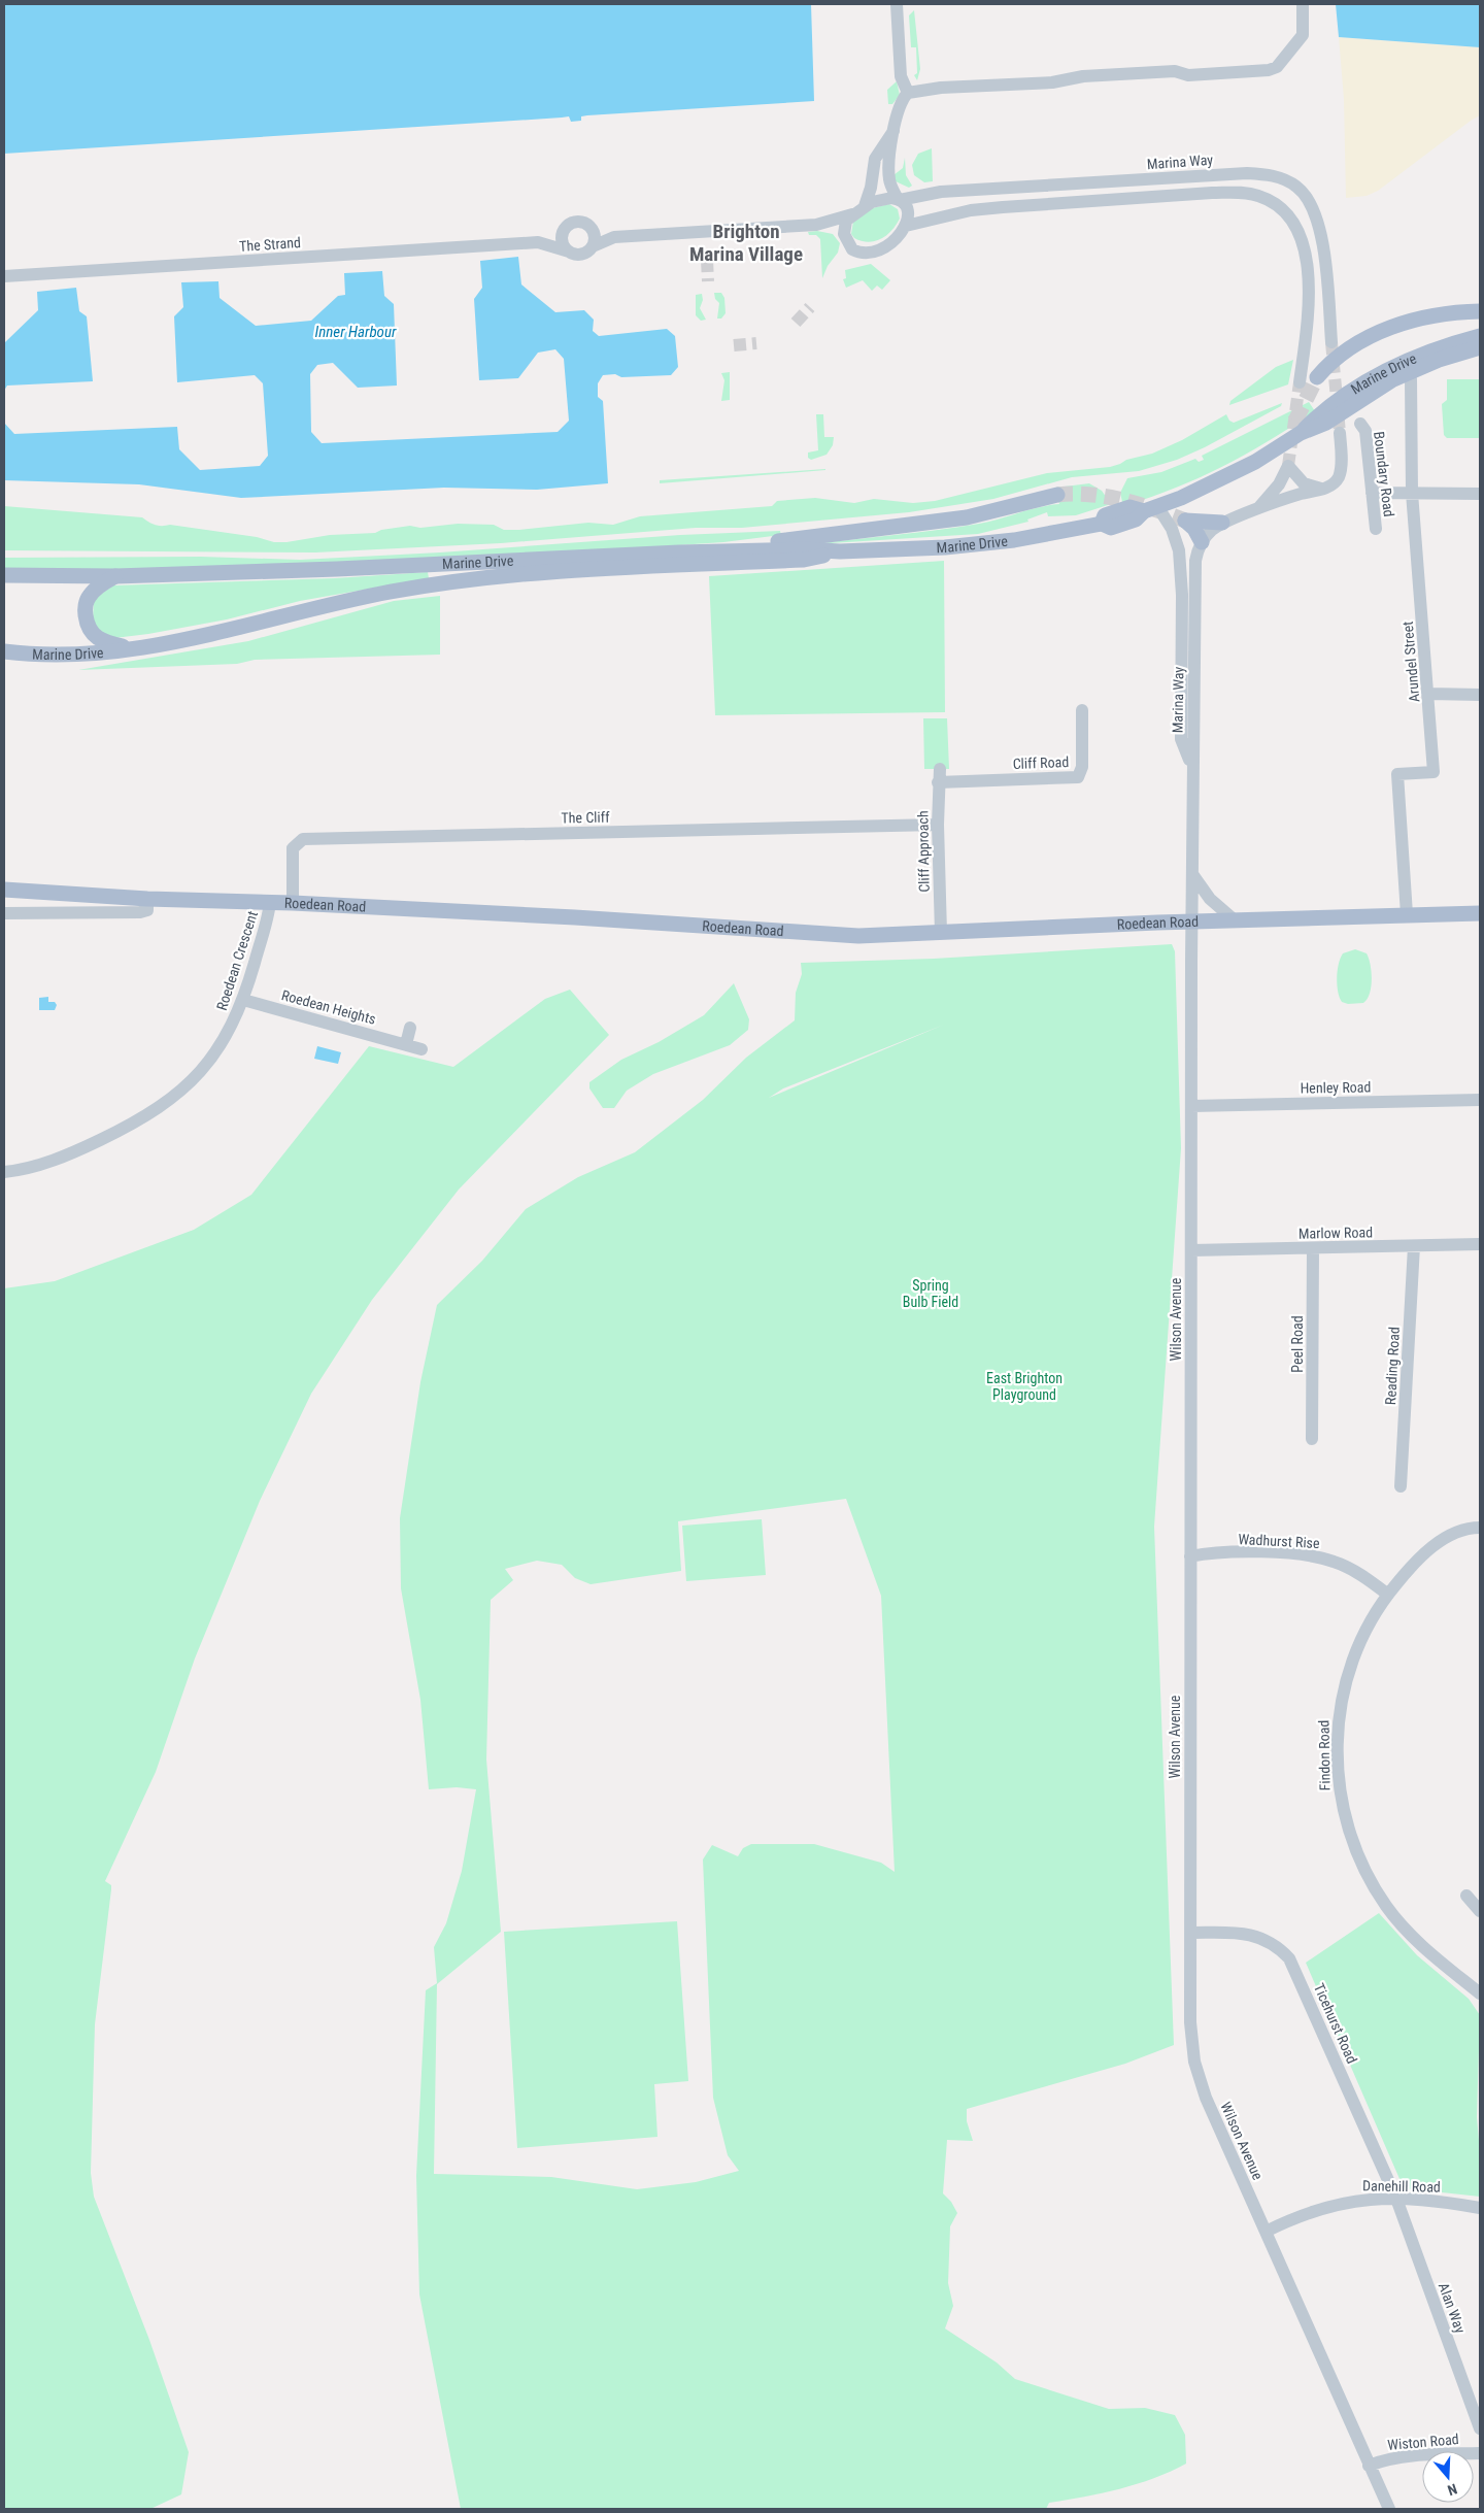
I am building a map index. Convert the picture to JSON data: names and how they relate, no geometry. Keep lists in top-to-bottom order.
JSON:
{
  "streets": {
    "main road": ["Marine Drive", "Roedean Road"],
    "street": [
      "Marina Way",
      "The Strand",
      "Boundary Road",
      "Arundel Street",
      "Cliff Road",
      "The Cliff",
      "Cliff Approach",
      "Roedean Crescent",
      "Roedean Heights",
      "Henley Road",
      "Marlow Road",
      "Wilson Avenue",
      "Peel Road",
      "Reading Road",
      "Wadhurst Rise",
      "Findon Road",
      "Ticehurst Road",
      "Danehill Road",
      "Alan Way",
      "Wiston Road"
    ]
  },
  "crossings": [
    ["Marina Way", "Roedean Road"],
    ["Marina Way", "Wilson Avenue"],
    ["Marine Drive", "Arundel Street"],
    ["Arundel Street", "Roedean Road"],
    ["Cliff Road", "Cliff Approach"],
    ["The Cliff", "Cliff Approach"],
    ["The Cliff", "Roedean Road"],
    ["Cliff Approach", "Roedean Road"],
    ["Roedean Road", "Roedean Crescent"],
    ["Roedean Road", "Wilson Avenue"],
    ["Roedean Crescent", "Roedean Heights"],
    ["Henley Road", "Wilson Avenue"],
    ["Marlow Road", "Wilson Avenue"],
    ["Marlow Road", "Peel Road"],
    ["Marlow Road", "Reading Road"],
    ["Wilson Avenue", "Wadhurst Rise"],
    ["Wilson Avenue", "Ticehurst Road"],
    ["Wilson Avenue", "Danehill Road"],
    ["Wilson Avenue", "Wiston Road"],
    ["Wadhurst Rise", "Findon Road"],
    ["Ticehurst Road", "Danehill Road"],
    ["Ticehurst Road", "Alan Way"],
    ["Danehill Road", "Alan Way"]
  ],
  "districts": ["Brighton Marina Village"],
  "water": ["Inner Harbour"],
  "parks": ["Spring Bulb Field", "East Brighton Playground"],
  "north": "bottom"
}
